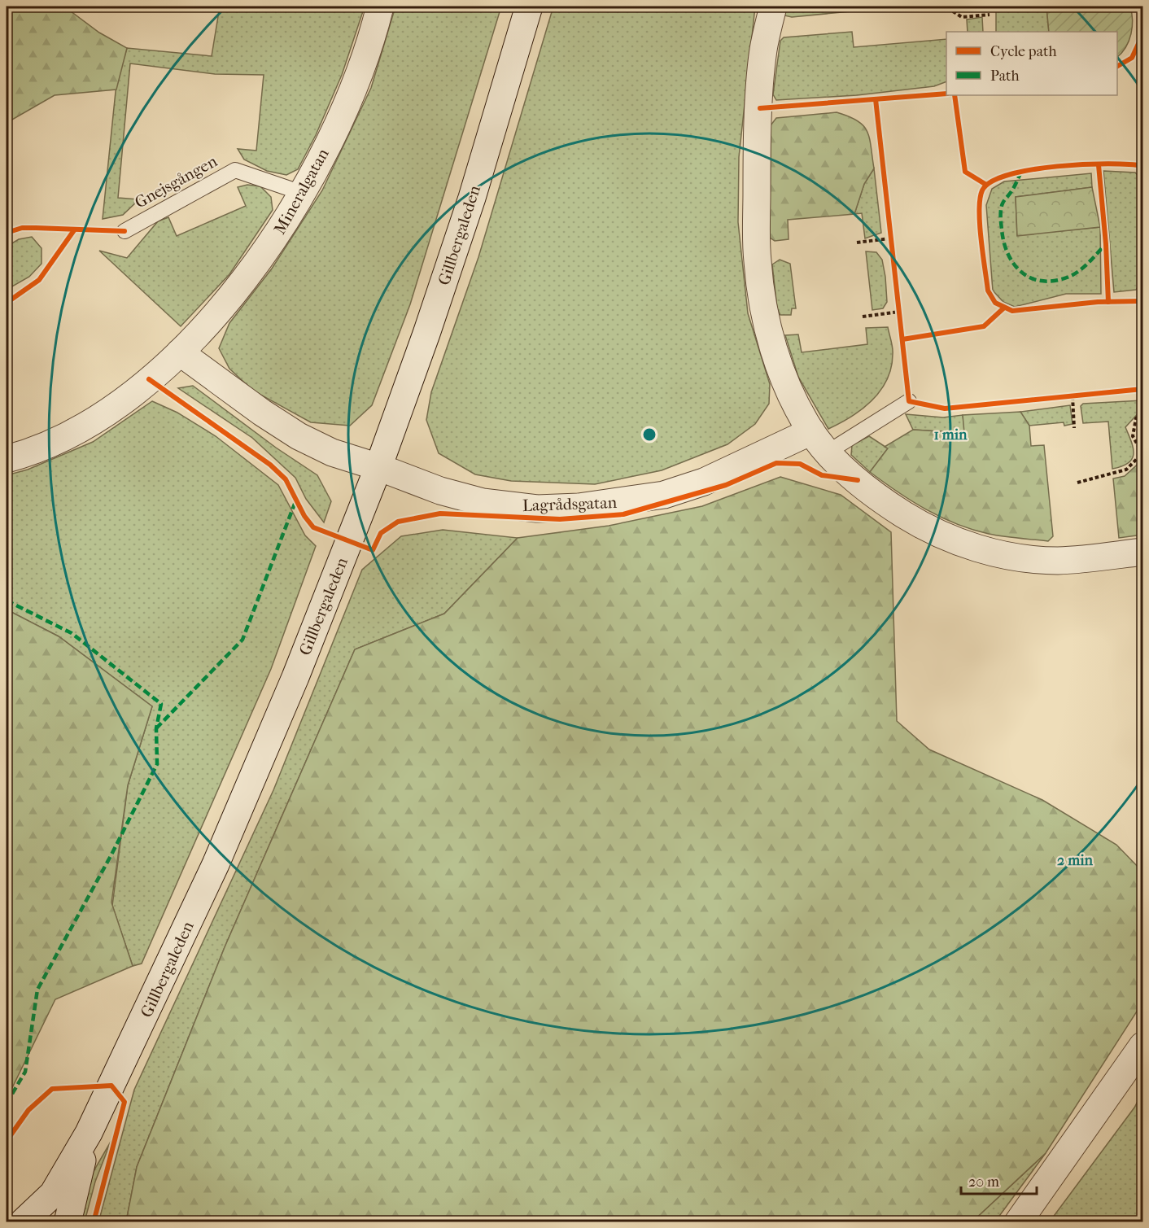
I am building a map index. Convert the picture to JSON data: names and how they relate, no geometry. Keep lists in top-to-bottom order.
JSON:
{
  "streets": {
    "street": ["Mineralgatan", "Gillbergaleden", "Lagrådsgatan"],
    "lane": ["Gnejsgången"]
  },
  "crossings": [
    ["Gnejsgången", "Mineralgatan"],
    ["Gillbergaleden", "Lagrådsgatan"]
  ],
  "legend": ["Cycle path", "Path"],
  "scale_bar": "20 m",
  "rings": ["1 min", "2 min"]
}
